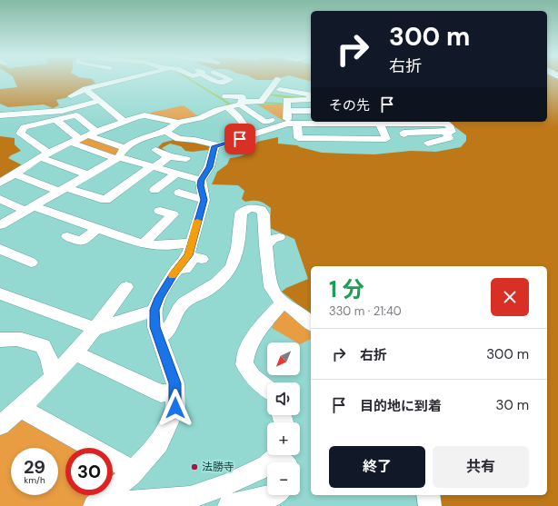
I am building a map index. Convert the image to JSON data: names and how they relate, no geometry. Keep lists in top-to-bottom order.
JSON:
{
  "places": ["法勝寺"],
  "north": "bottom left",
  "page": {
    "turn": ["300 m", "右折"],
    "then": "その先",
    "heading": ["1 分", "330 m · 21:40"],
    "list": [
      {
        "name": "右折",
        "value": "300 m"
      },
      {
        "name": "目的地に到着",
        "value": "30 m"
      }
    ],
    "map_buttons": ["+", "−"],
    "buttons": ["終了", "共有"],
    "speed": "29 km/h",
    "limit": "30"
  }
}
